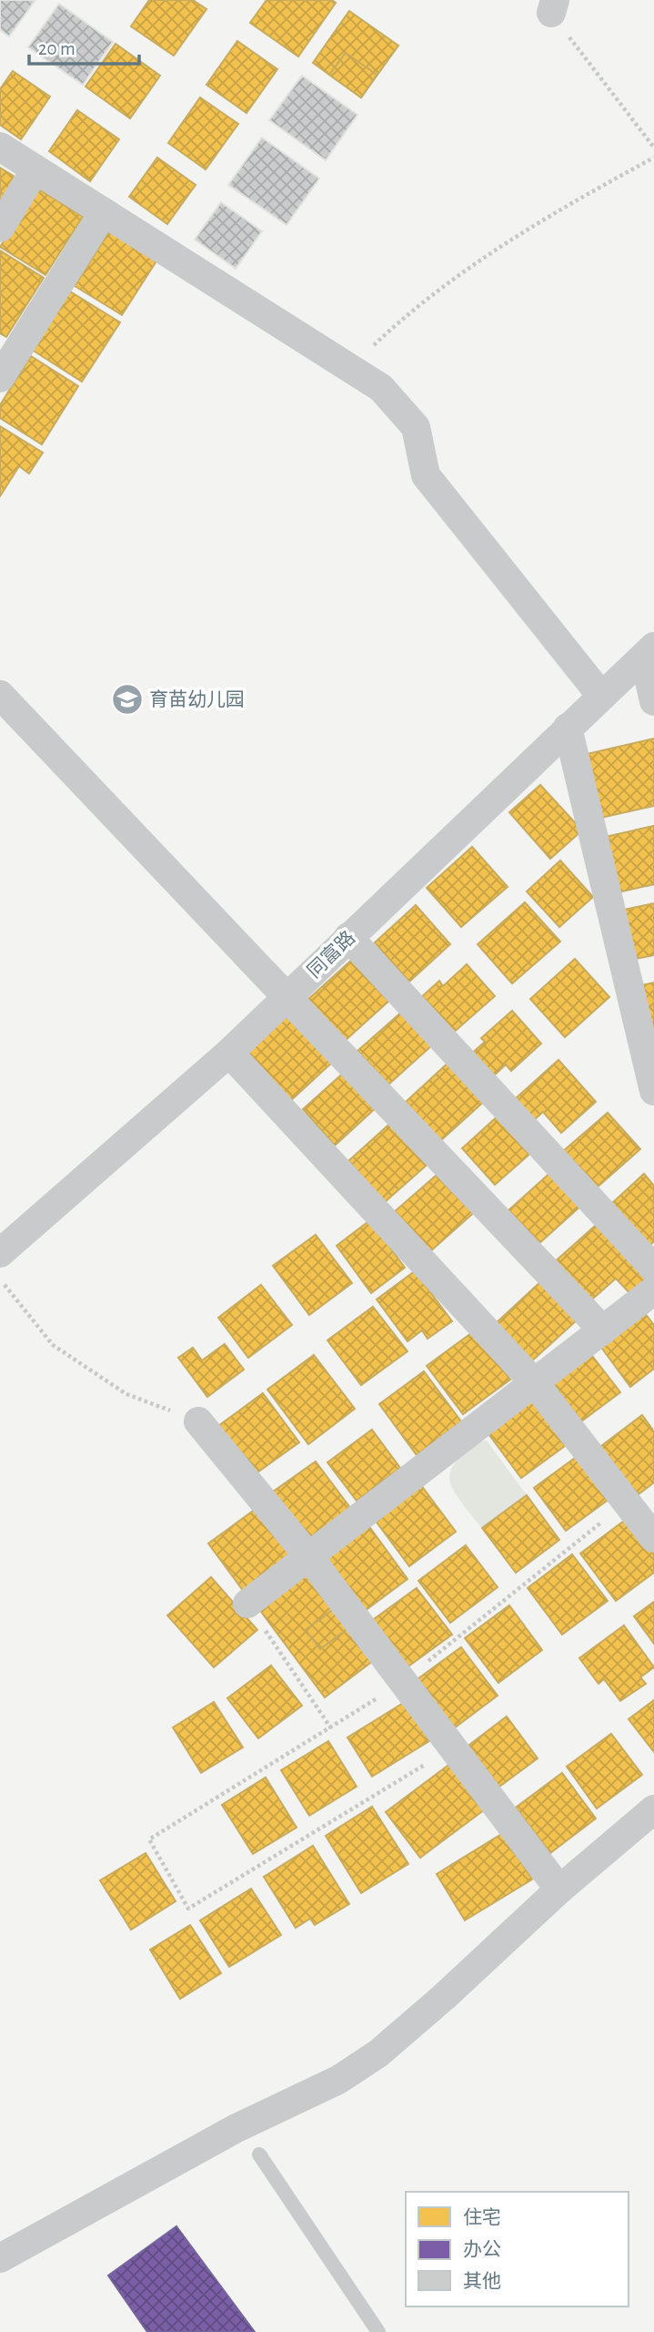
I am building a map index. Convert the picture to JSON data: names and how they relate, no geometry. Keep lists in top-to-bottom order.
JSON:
{
  "streets": {
    "street": ["同富路"]
  },
  "places": {
    "school or university": ["育苗幼儿园"]
  },
  "legend": ["住宅", "办公", "其他"],
  "scale_bar": "20 m"
}
